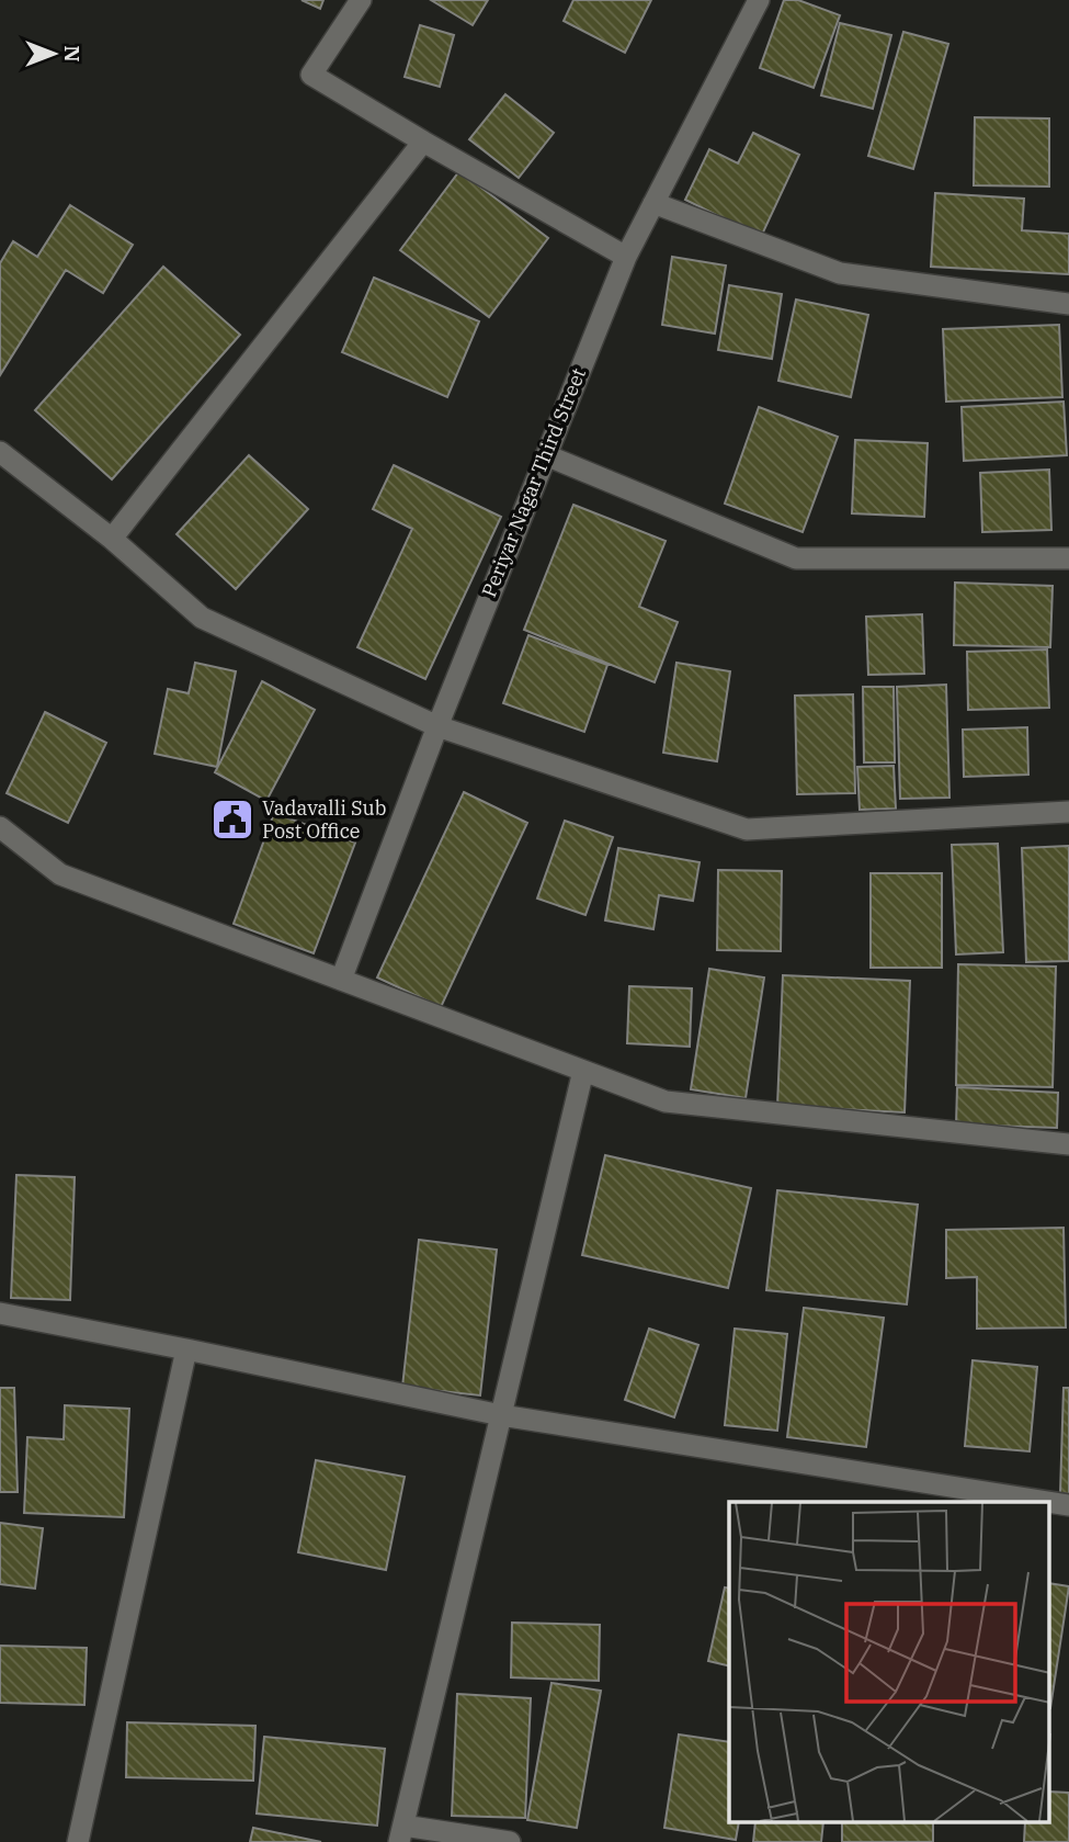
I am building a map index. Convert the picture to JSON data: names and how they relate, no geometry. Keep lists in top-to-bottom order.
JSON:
{
  "streets": {
    "street": ["Periyar Nagar Third Street"]
  },
  "places": {
    "public building": ["Vadavalli Sub Post Office"]
  },
  "north": "right"
}
